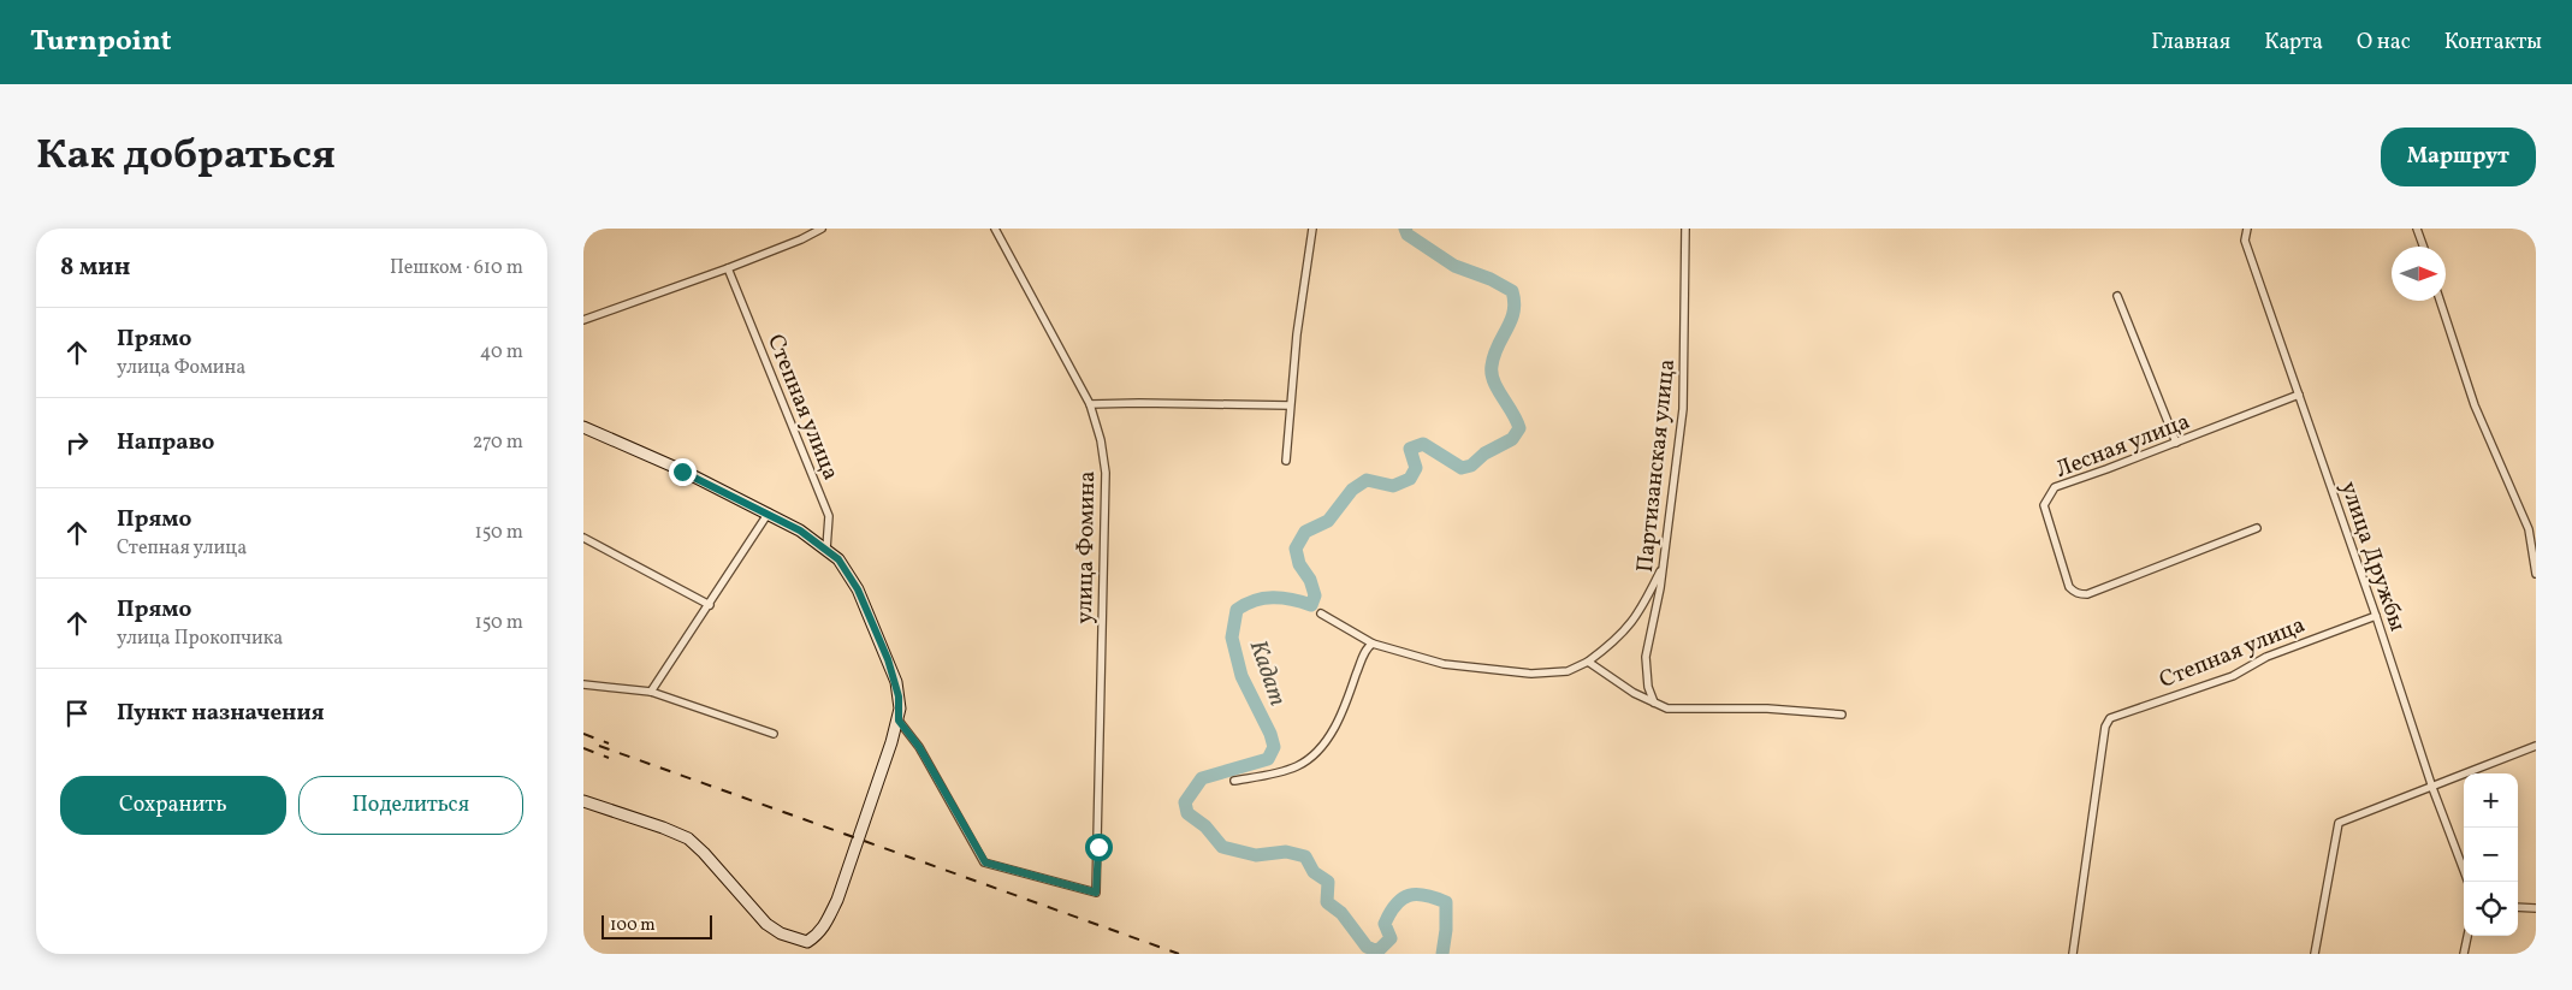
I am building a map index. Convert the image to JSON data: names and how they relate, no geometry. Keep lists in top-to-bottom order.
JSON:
{
  "streets": {
    "street": [
      "Степная улица",
      "Лесная улица",
      "Партизанская улица",
      "улица Фомина",
      "улица Дружбы"
    ]
  },
  "crossings": [
    ["Степная улица", "улица Дружбы"],
    ["Лесная улица", "улица Дружбы"]
  ],
  "water": ["Кадат"],
  "scale_bar": "100 m",
  "north": "right",
  "page": {
    "header": "Turnpoint",
    "nav": [
      "Главная",
      "Карта",
      "О нас",
      "Контакты"
    ],
    "title": "Как добраться",
    "buttons": [
      "Маршрут",
      ["Сохранить", "Поделиться"]
    ],
    "heading": ["8 мин", "Пешком · 610 m"],
    "list": [
      ["Прямо", "улица Фомина", "40 m"],
      ["Направо", "270 m"],
      ["Прямо", "Степная улица", "150 m"],
      ["Прямо", "улица Прокопчика", "150 m"],
      "Пункт назначения"
    ],
    "map_buttons": ["+", "−"],
    "scale": "100 m"
  }
}
